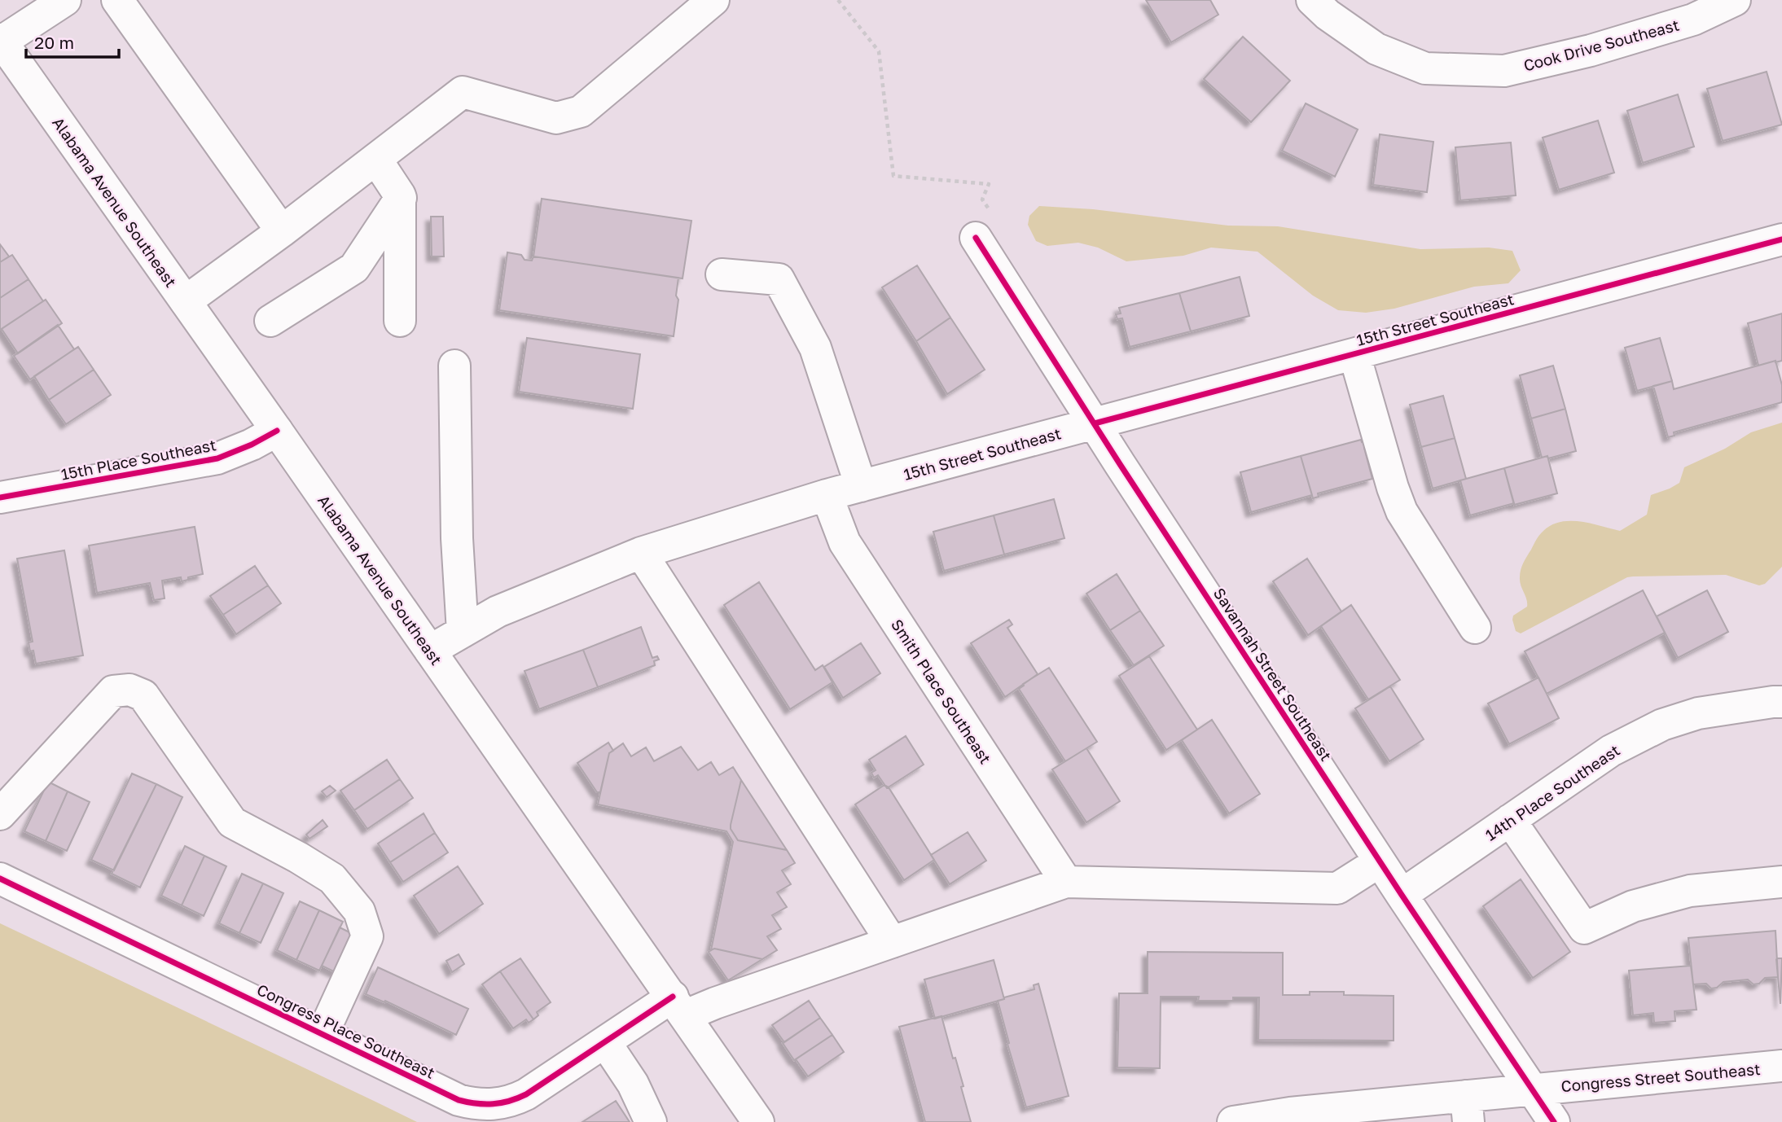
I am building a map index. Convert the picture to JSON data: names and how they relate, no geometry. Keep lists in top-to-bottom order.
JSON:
{
  "streets": {
    "street": [
      "Cook Drive Southeast",
      "Alabama Avenue Southeast",
      "15th Street Southeast",
      "15th Place Southeast",
      "Savannah Street Southeast",
      "Smith Place Southeast",
      "14th Place Southeast",
      "Congress Place Southeast",
      "Congress Street Southeast"
    ]
  },
  "crossings": [
    ["Alabama Avenue Southeast", "15th Street Southeast"],
    ["Alabama Avenue Southeast", "15th Place Southeast"],
    ["Alabama Avenue Southeast", "Congress Place Southeast"],
    ["15th Street Southeast", "Savannah Street Southeast"],
    ["15th Street Southeast", "Smith Place Southeast"],
    ["Savannah Street Southeast", "14th Place Southeast"],
    ["Savannah Street Southeast", "Congress Street Southeast"],
    ["Smith Place Southeast", "Congress Place Southeast"]
  ],
  "scale_bar": "20 m"
}
